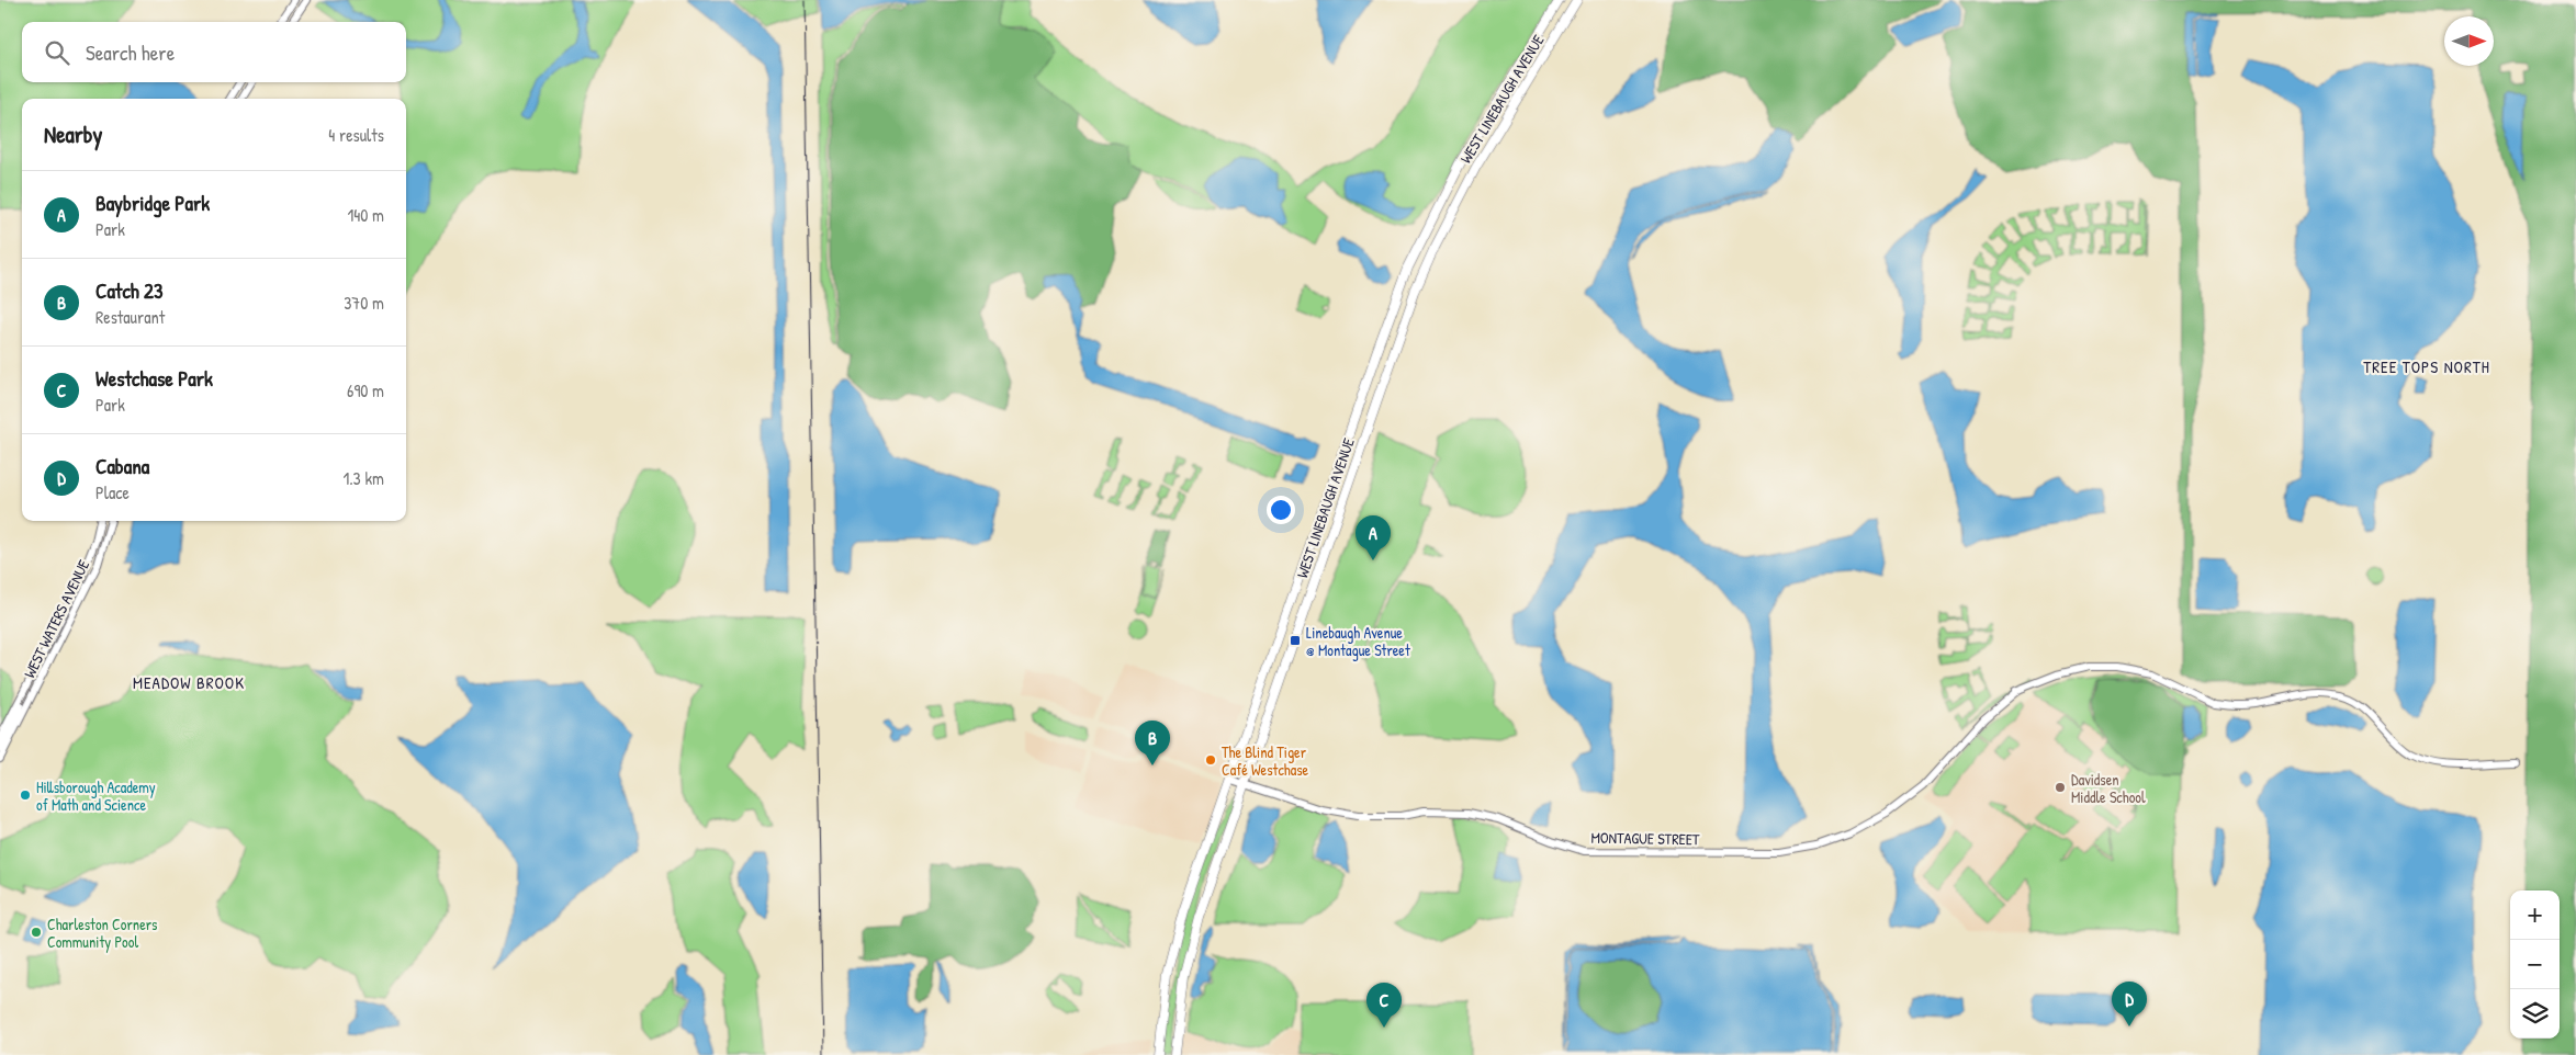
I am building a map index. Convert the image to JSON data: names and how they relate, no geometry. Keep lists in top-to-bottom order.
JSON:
{
  "streets": {
    "main road": ["WEST LINEBAUGH AVENUE"],
    "street": ["WEST WATERS AVENUE", "MONTAGUE STREET"]
  },
  "crossings": [
    ["WEST LINEBAUGH AVENUE", "MONTAGUE STREET"]
  ],
  "districts": ["TREE TOPS NORTH", "MEADOW BROOK"],
  "places": {
    "transit": ["Linebaugh Avenue @ Montague Street"],
    "other": [
      "The Blind Tiger Café Westchase",
      "Davidsen Middle School",
      "Hillsborough Academy of Math and Science",
      "Charleston Corners Community Pool"
    ]
  },
  "north": "right",
  "page": {
    "search": "Search here",
    "heading": ["Nearby", "4 results"],
    "list": [
      {
        "mark": "A",
        "name": "Baybridge Park",
        "note": "Park",
        "value": "140 m"
      },
      {
        "mark": "B",
        "name": "Catch 23",
        "note": "Restaurant",
        "value": "370 m"
      },
      {
        "mark": "C",
        "name": "Westchase Park",
        "note": "Park",
        "value": "690 m"
      },
      {
        "mark": "D",
        "name": "Cabana",
        "note": "Place",
        "value": "1.3 km"
      }
    ],
    "pins": [
      "A",
      "B",
      "D",
      "C"
    ],
    "map_buttons": ["+", "−"]
  }
}
